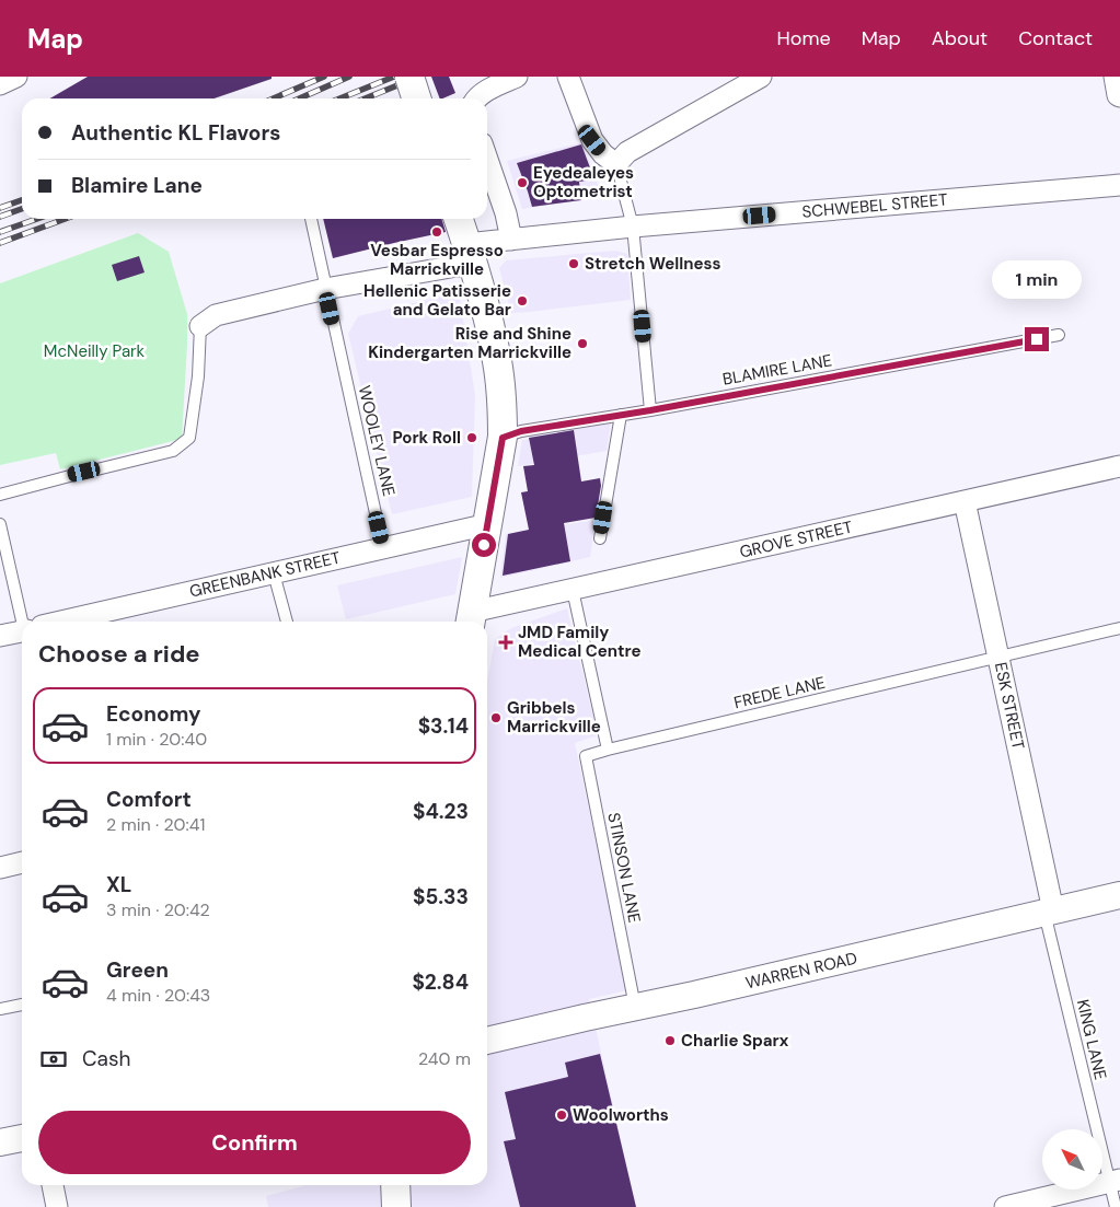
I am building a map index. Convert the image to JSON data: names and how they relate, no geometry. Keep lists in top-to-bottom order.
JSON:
{
  "streets": {
    "street": [
      "SCHWEBEL STREET",
      "GROVE STREET",
      "GREENBANK STREET",
      "ESK STREET",
      "WARREN ROAD"
    ],
    "lane": [
      "BLAMIRE LANE",
      "WOOLEY LANE",
      "FREDE LANE",
      "STINSON LANE",
      "KING LANE"
    ]
  },
  "crossings": [
    ["SCHWEBEL STREET", "WOOLEY LANE"],
    ["WOOLEY LANE", "GREENBANK STREET"],
    ["GROVE STREET", "ESK STREET"],
    ["FREDE LANE", "ESK STREET"],
    ["FREDE LANE", "STINSON LANE"],
    ["ESK STREET", "WARREN ROAD"],
    ["ESK STREET", "KING LANE"],
    ["STINSON LANE", "WARREN ROAD"],
    ["WARREN ROAD", "KING LANE"]
  ],
  "parks": ["McNeilly Park"],
  "places": {
    "other": [
      "Eyedealeyes Optometrist",
      "Vesbar Espresso Marrickville",
      "Stretch Wellness",
      "Hellenic Patisserie and Gelato Bar",
      "Rise and Shine Kindergarten Marrickville",
      "Pork Roll",
      "Gribbels Marrickville",
      "Charlie Sparx",
      "Woolworths"
    ],
    "health": ["JMD Family Medical Centre"]
  },
  "north": "top left",
  "page": {
    "header": "Map",
    "nav": [
      "Home",
      "Map",
      "About",
      "Contact"
    ],
    "banner": ["Authentic KL Flavors", "Blamire Lane"],
    "bubble": "1 min",
    "heading": "Choose a ride",
    "list": [
      {
        "name": "Economy",
        "note": "1 min · 20:40",
        "value": "$3.14"
      },
      {
        "name": "Comfort",
        "note": "2 min · 20:41",
        "value": "$4.23"
      },
      {
        "name": "XL",
        "note": "3 min · 20:42",
        "value": "$5.33"
      },
      {
        "name": "Green",
        "note": "4 min · 20:43",
        "value": "$2.84"
      }
    ],
    "pay": ["Cash", "240 m"],
    "buttons": "Confirm"
  }
}
